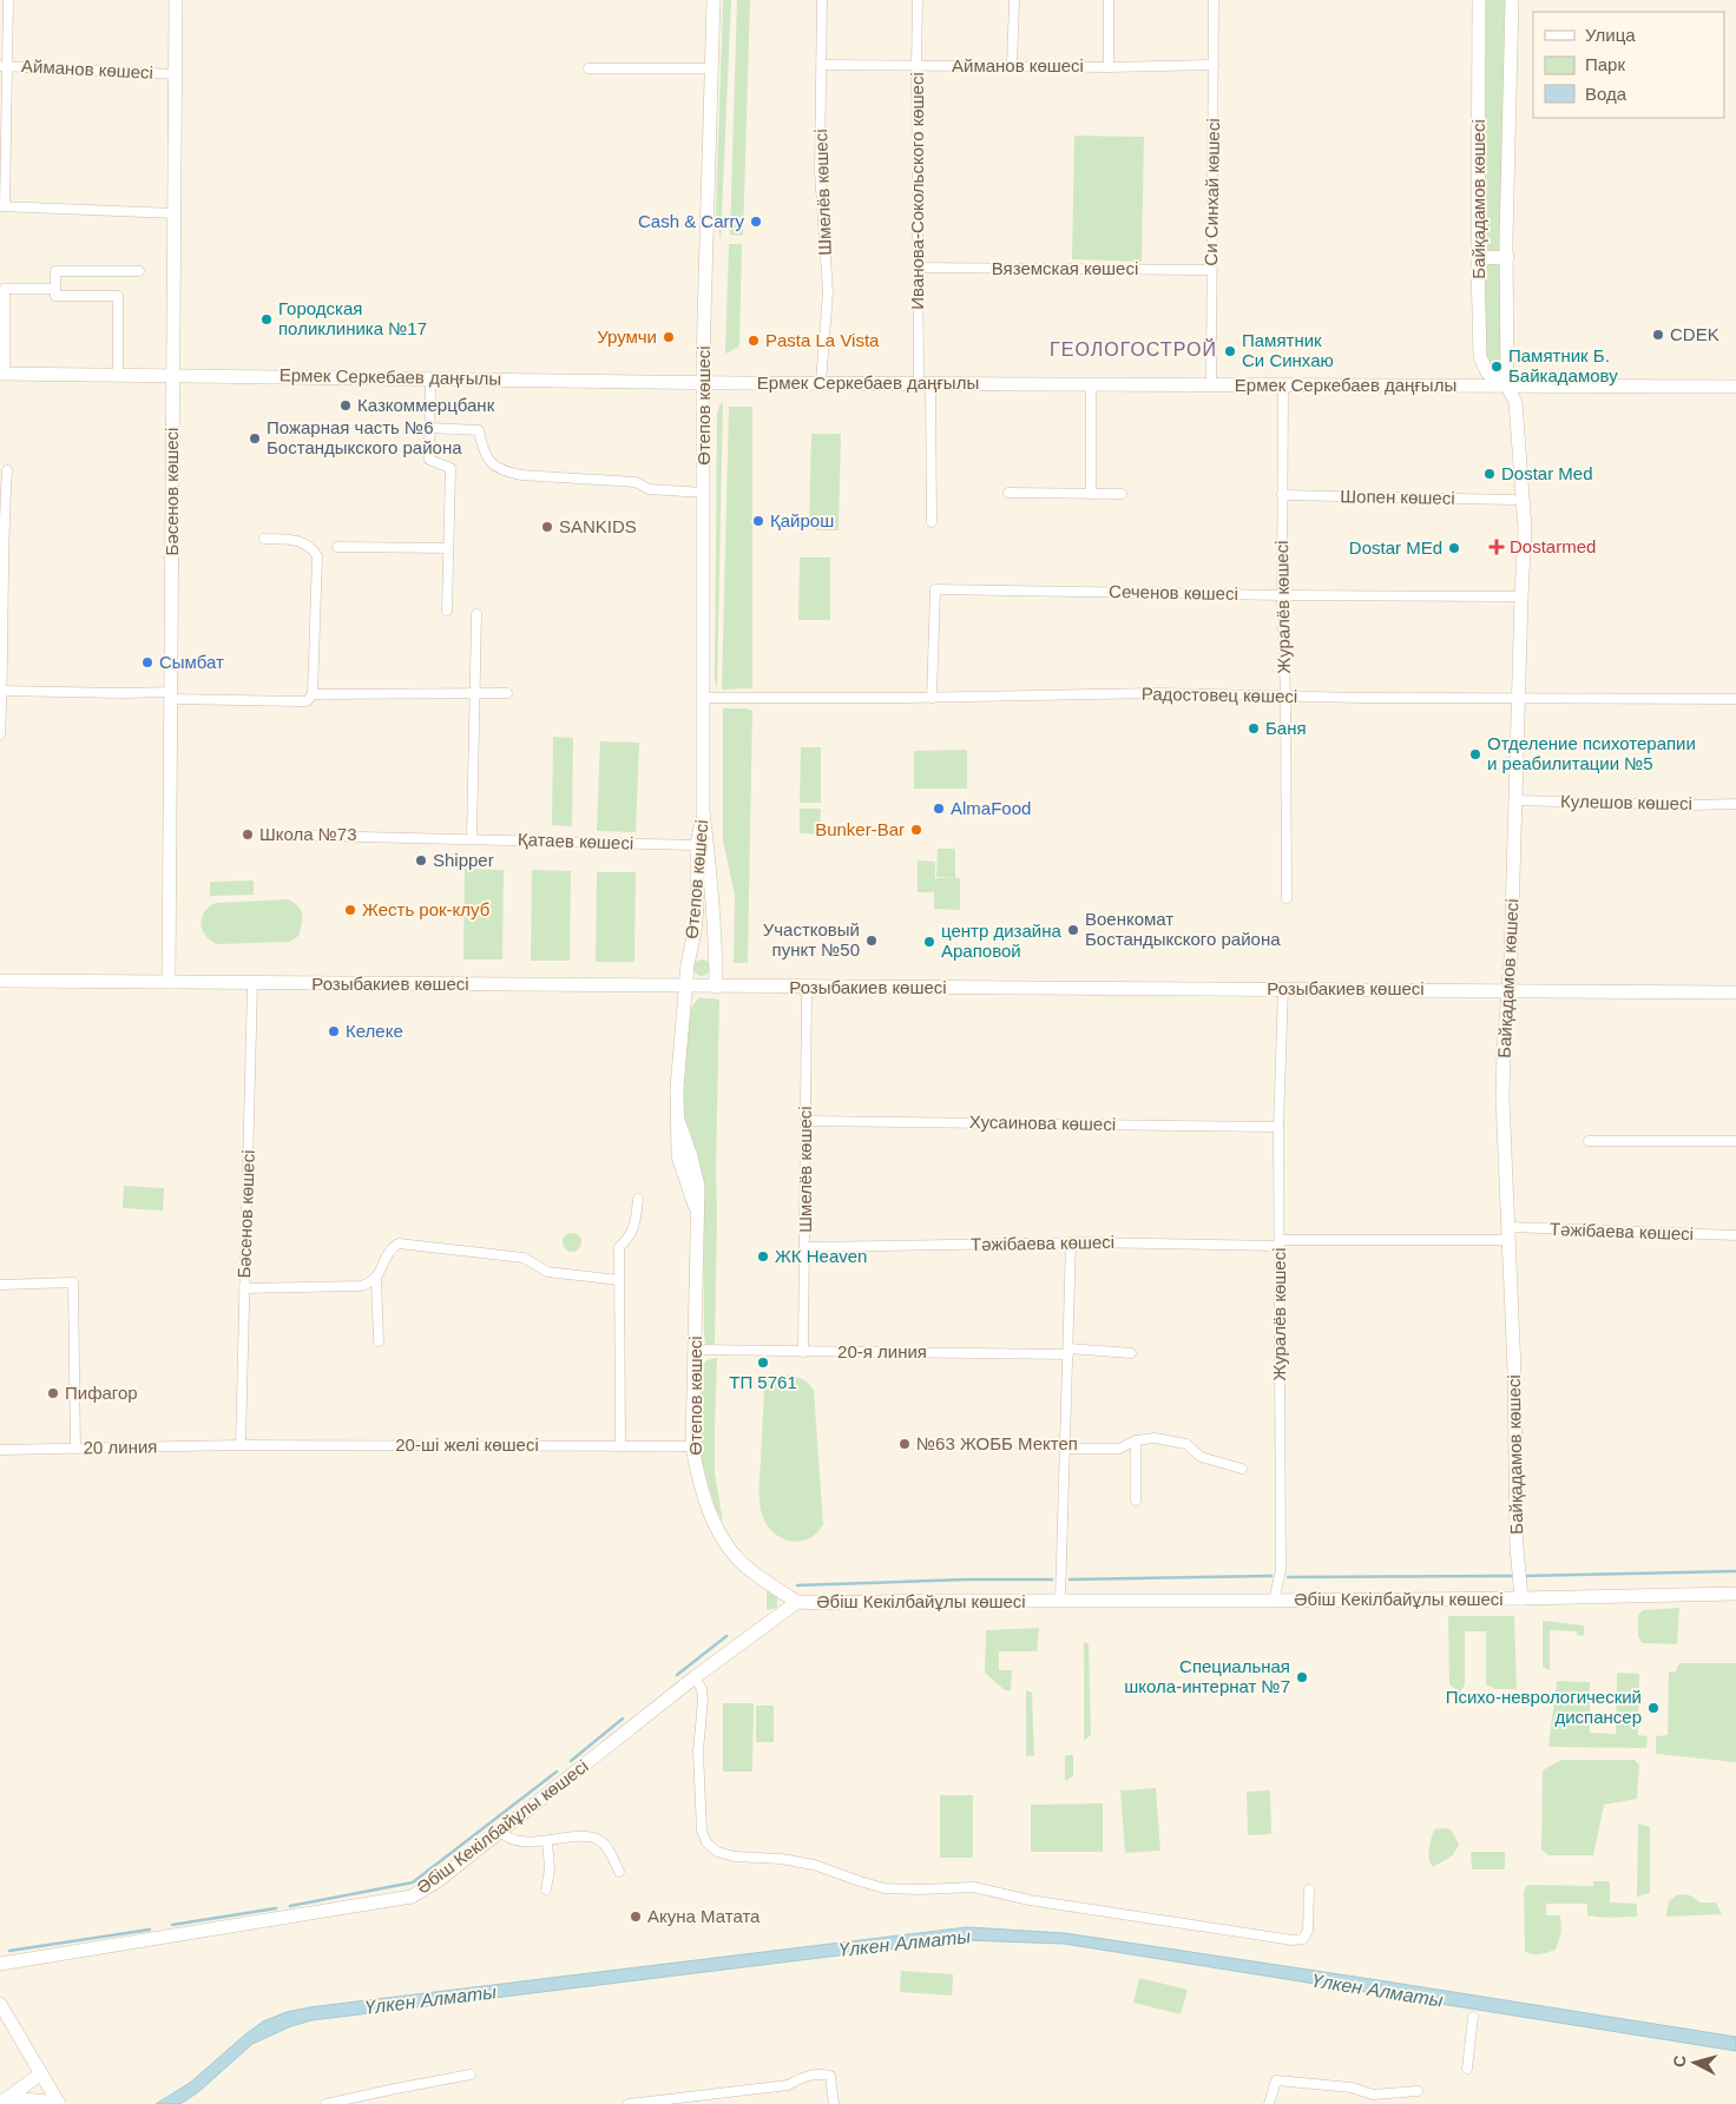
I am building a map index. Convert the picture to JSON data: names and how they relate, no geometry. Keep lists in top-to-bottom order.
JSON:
{
  "streets": {
    "street": [
      "Айманов көшесі",
      "Иванова-Сокольского көшесі",
      "Шмелёв көшесі",
      "Си Синхай көшесі",
      "Байқадамов көшесі",
      "Вяземская көшесі",
      "Ермек Серкебаев даңғылы",
      "Өтепов көшесі",
      "Бәсенов көшесі",
      "Шопен көшесі",
      "Сеченов көшесі",
      "Журалёв көшесі",
      "Радостовец көшесі",
      "Кулешов көшесі",
      "Қатаев көшесі",
      "Розыбакиев көшесі",
      "Хусаинова көшесі",
      "Тәжібаева көшесі",
      "20-я линия",
      "20-ші желі көшесі",
      "20 линия",
      "Әбіш Кекілбайұлы көшесі"
    ]
  },
  "crossings": [
    ["Айманов көшесі", "Иванова-Сокольского көшесі"],
    ["Айманов көшесі", "Шмелёв көшесі"],
    ["Айманов көшесі", "Си Синхай көшесі"],
    ["Айманов көшесі", "Бәсенов көшесі"],
    ["Иванова-Сокольского көшесі", "Вяземская көшесі"],
    ["Иванова-Сокольского көшесі", "Ермек Серкебаев даңғылы"],
    ["Шмелёв көшесі", "Ермек Серкебаев даңғылы"],
    ["Шмелёв көшесі", "Розыбакиев көшесі"],
    ["Шмелёв көшесі", "Хусаинова көшесі"],
    ["Шмелёв көшесі", "Тәжібаева көшесі"],
    ["Шмелёв көшесі", "20-я линия"],
    ["Си Синхай көшесі", "Вяземская көшесі"],
    ["Си Синхай көшесі", "Ермек Серкебаев даңғылы"],
    ["Байқадамов көшесі", "Ермек Серкебаев даңғылы"],
    ["Байқадамов көшесі", "Сеченов көшесі"],
    ["Байқадамов көшесі", "Радостовец көшесі"],
    ["Байқадамов көшесі", "Кулешов көшесі"],
    ["Байқадамов көшесі", "Розыбакиев көшесі"],
    ["Байқадамов көшесі", "Тәжібаева көшесі"],
    ["Байқадамов көшесі", "Әбіш Кекілбайұлы көшесі"],
    ["Ермек Серкебаев даңғылы", "Өтепов көшесі"],
    ["Ермек Серкебаев даңғылы", "Бәсенов көшесі"],
    ["Ермек Серкебаев даңғылы", "Журалёв көшесі"],
    ["Өтепов көшесі", "Радостовец көшесі"],
    ["Өтепов көшесі", "Қатаев көшесі"],
    ["Өтепов көшесі", "Розыбакиев көшесі"],
    ["Өтепов көшесі", "20-я линия"],
    ["Өтепов көшесі", "20-ші желі көшесі"],
    ["Өтепов көшесі", "Әбіш Кекілбайұлы көшесі"],
    ["Бәсенов көшесі", "Розыбакиев көшесі"],
    ["Бәсенов көшесі", "20-ші желі көшесі"],
    ["Бәсенов көшесі", "20 линия"],
    ["Шопен көшесі", "Журалёв көшесі"],
    ["Сеченов көшесі", "Журалёв көшесі"],
    ["Сеченов көшесі", "Радостовец көшесі"],
    ["Журалёв көшесі", "Радостовец көшесі"],
    ["Журалёв көшесі", "Розыбакиев көшесі"],
    ["Журалёв көшесі", "Хусаинова көшесі"],
    ["Журалёв көшесі", "Тәжібаева көшесі"],
    ["Журалёв көшесі", "Әбіш Кекілбайұлы көшесі"],
    ["20-ші желі көшесі", "20 линия"]
  ],
  "districts": ["ГЕОЛОГОСТРОЙ"],
  "water": ["Үлкен Алматы"],
  "places": {
    "other": [
      "Cash & Carry",
      "Городская поликлиника №17",
      "CDEK",
      "Урумчи",
      "Pasta La Vista",
      "Памятник Си Синхаю",
      "Памятник Б. Байкадамову",
      "Казкоммерцбанк",
      "Пожарная часть №6 Бостандыкского района",
      "Dostar Med",
      "Қайрош",
      "SANKIDS",
      "Dostar MEd",
      "Сымбат",
      "Баня",
      "Отделение психотерапии и реабилитации №5",
      "AlmaFood",
      "Bunker-Bar",
      "Школа №73",
      "Shipper",
      "Жесть рок-клуб",
      "Военкомат Бостандыкского района",
      "Участковый пункт №50",
      "центр дизайна Араповой",
      "Келеке",
      "ЖК Heaven",
      "ТП 5761",
      "Пифагор",
      "№63 ЖОББ Мектеп",
      "Специальная школа-интернат №7",
      "Психо-неврологический диспансер",
      "Акуна Матата"
    ],
    "health": ["Dostarmed"]
  },
  "legend": ["Улица", "Парк", "Вода"],
  "north": "left"
}
